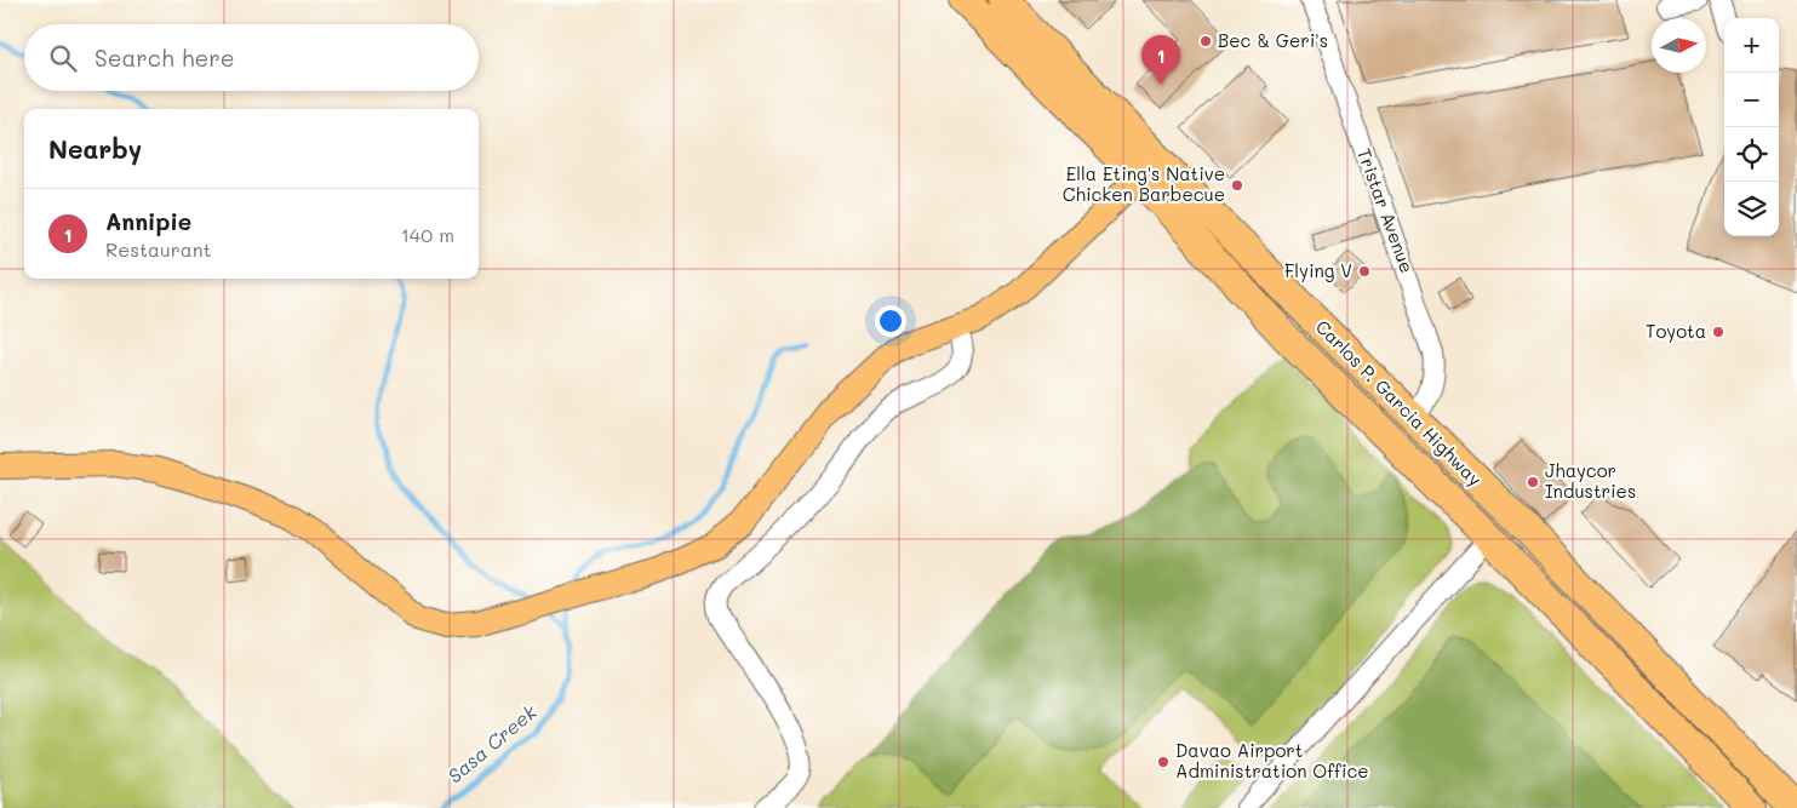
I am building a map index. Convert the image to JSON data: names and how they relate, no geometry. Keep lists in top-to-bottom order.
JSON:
{
  "streets": {
    "highway": ["Carlos P. Garcia Highway"],
    "street": ["Tristar Avenue"]
  },
  "crossings": [
    ["Tristar Avenue", "Carlos P. Garcia Highway"]
  ],
  "water": ["Sasa Creek"],
  "places": [
    "Bec & Geri's",
    "Ella Eting's Native Chicken Barbecue",
    "Flying V",
    "Toyota",
    "Jhaycor Industries",
    "Davao Airport Administration Office"
  ],
  "north": "right",
  "page": {
    "map_buttons": ["+", "−"],
    "search": "Search here",
    "pins": "1",
    "heading": "Nearby",
    "list": [
      {
        "mark": "1",
        "name": "Annipie",
        "note": "Restaurant",
        "value": "140 m"
      }
    ]
  }
}
